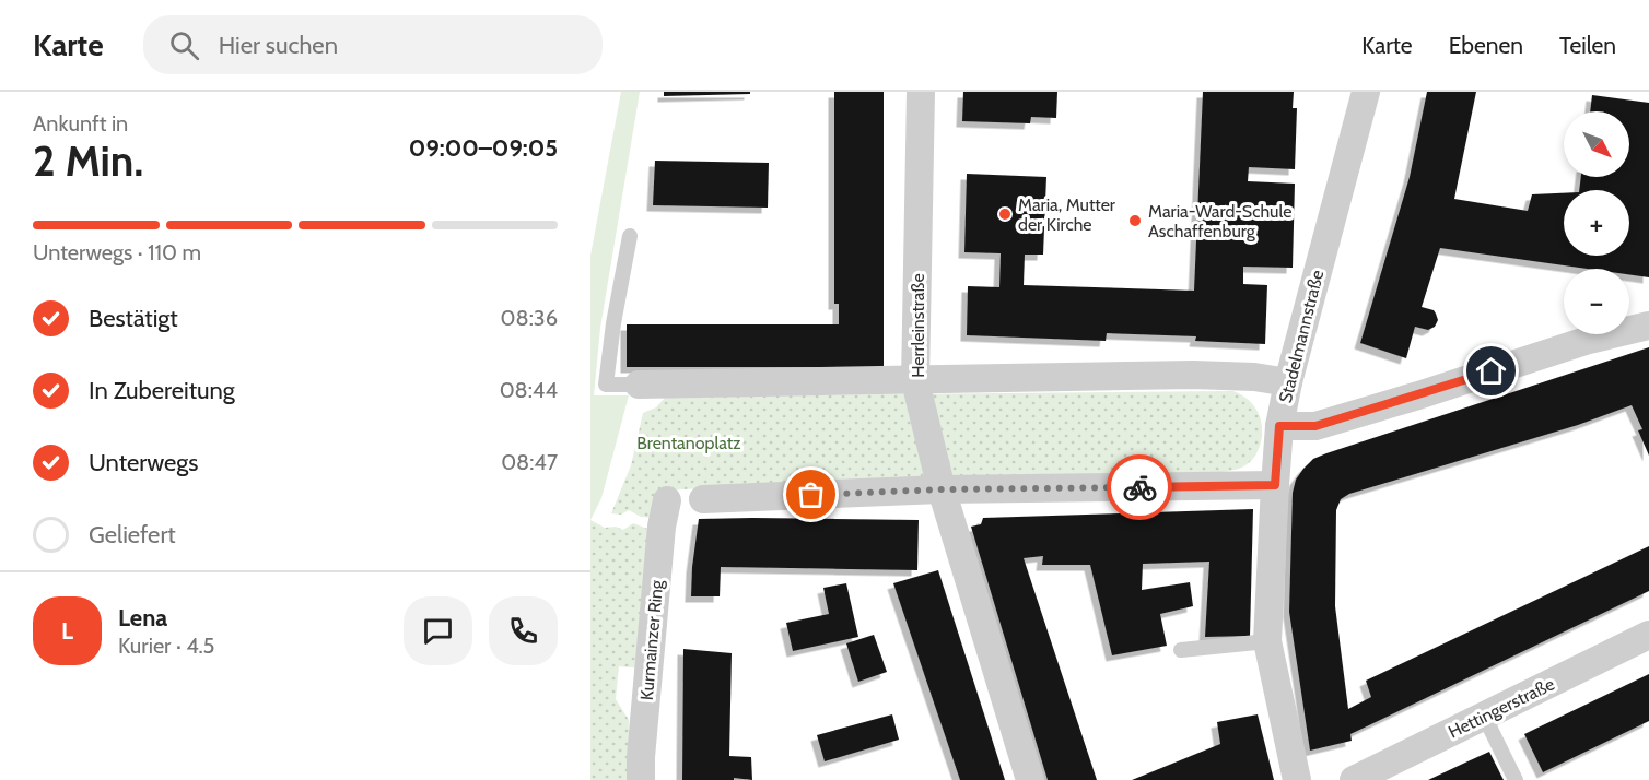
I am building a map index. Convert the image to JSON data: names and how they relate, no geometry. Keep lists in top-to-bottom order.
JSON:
{
  "streets": {
    "street": [
      "Herrleinstraße",
      "Stadelmannstraße",
      "Kurmainzer Ring",
      "Hettingerstraße"
    ]
  },
  "parks": ["Brentanoplatz"],
  "places": ["Maria, Mutter der Kirche", "Maria-Ward-Schule Aschaffenburg"],
  "north": "bottom right",
  "page": {
    "header": "Karte",
    "search": "Hier suchen",
    "nav": ["Karte", "Ebenen", "Teilen"],
    "heading": ["2 Min.", "Ankunft in", "09:00–09:05"],
    "panel": ["Lena", "Kurier · 4.5"],
    "map_buttons": ["+", "−"],
    "bar": "Unterwegs · 110 m",
    "list": [
      ["Bestätigt", "08:36"],
      ["In Zubereitung", "08:44"],
      ["Unterwegs", "08:47"],
      "Geliefert"
    ],
    "round": "L"
  }
}
